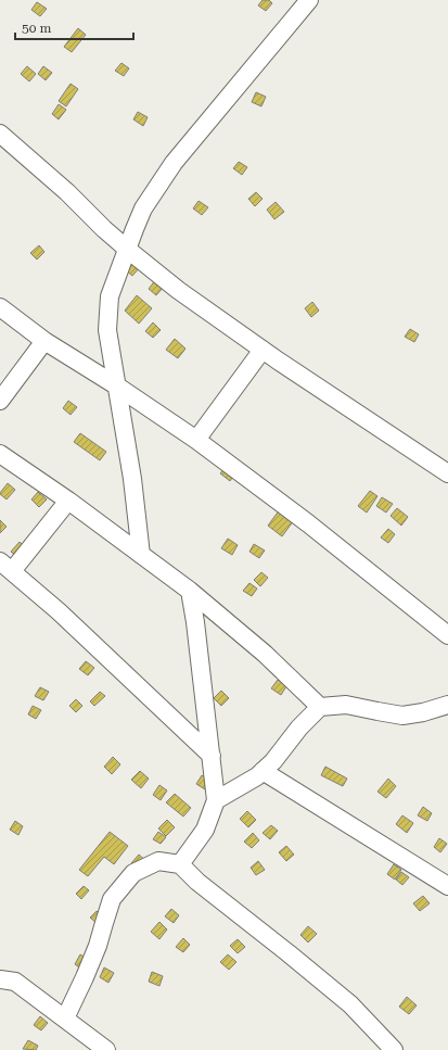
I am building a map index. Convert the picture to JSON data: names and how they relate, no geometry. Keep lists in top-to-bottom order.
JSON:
{
  "scale_bar": "50 m"
}
